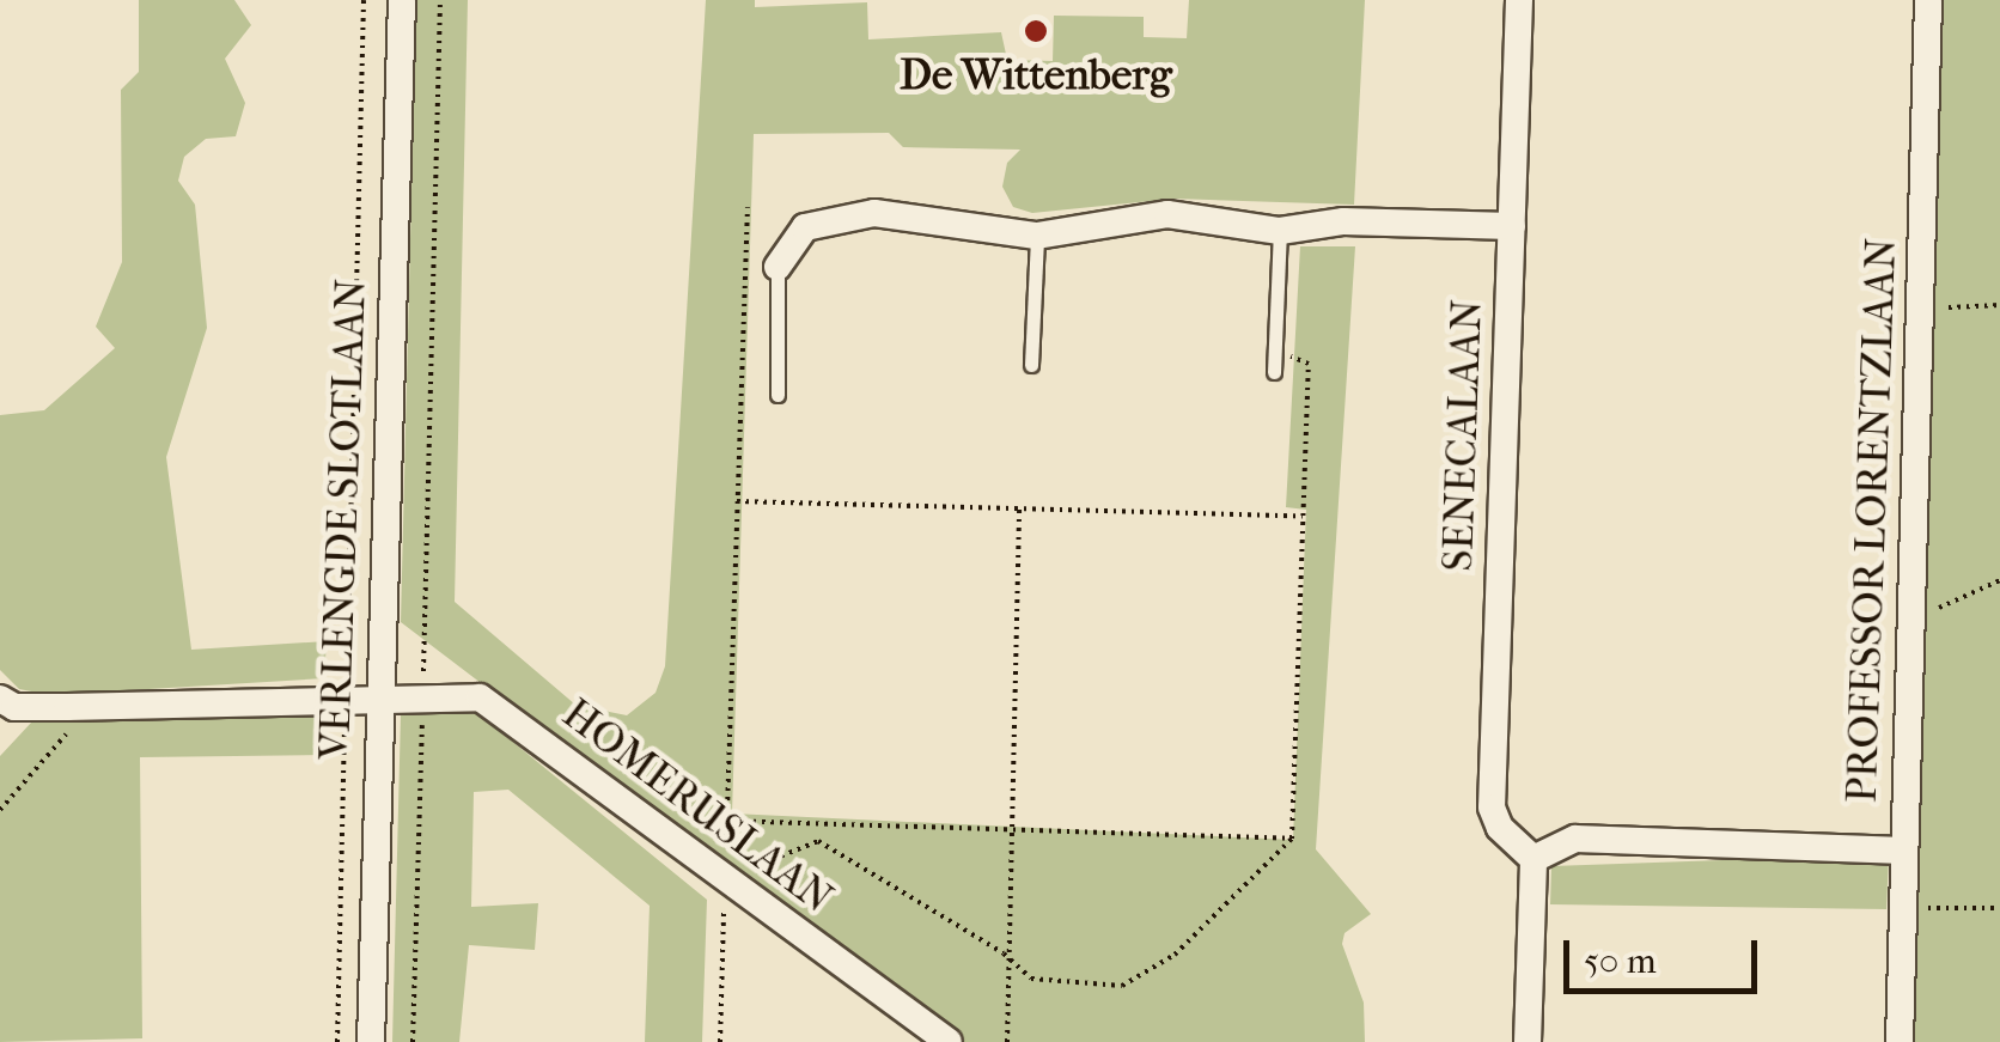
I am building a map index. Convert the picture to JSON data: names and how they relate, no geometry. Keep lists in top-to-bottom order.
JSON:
{
  "streets": {
    "street": [
      "SENECALAAN",
      "VERLENGDE SLOTLAAN",
      "PROFESSOR LORENTZLAAN",
      "HOMERUSLAAN"
    ]
  },
  "crossings": [
    ["VERLENGDE SLOTLAAN", "HOMERUSLAAN"]
  ],
  "places": ["De Wittenberg"],
  "scale_bar": "50 m"
}
